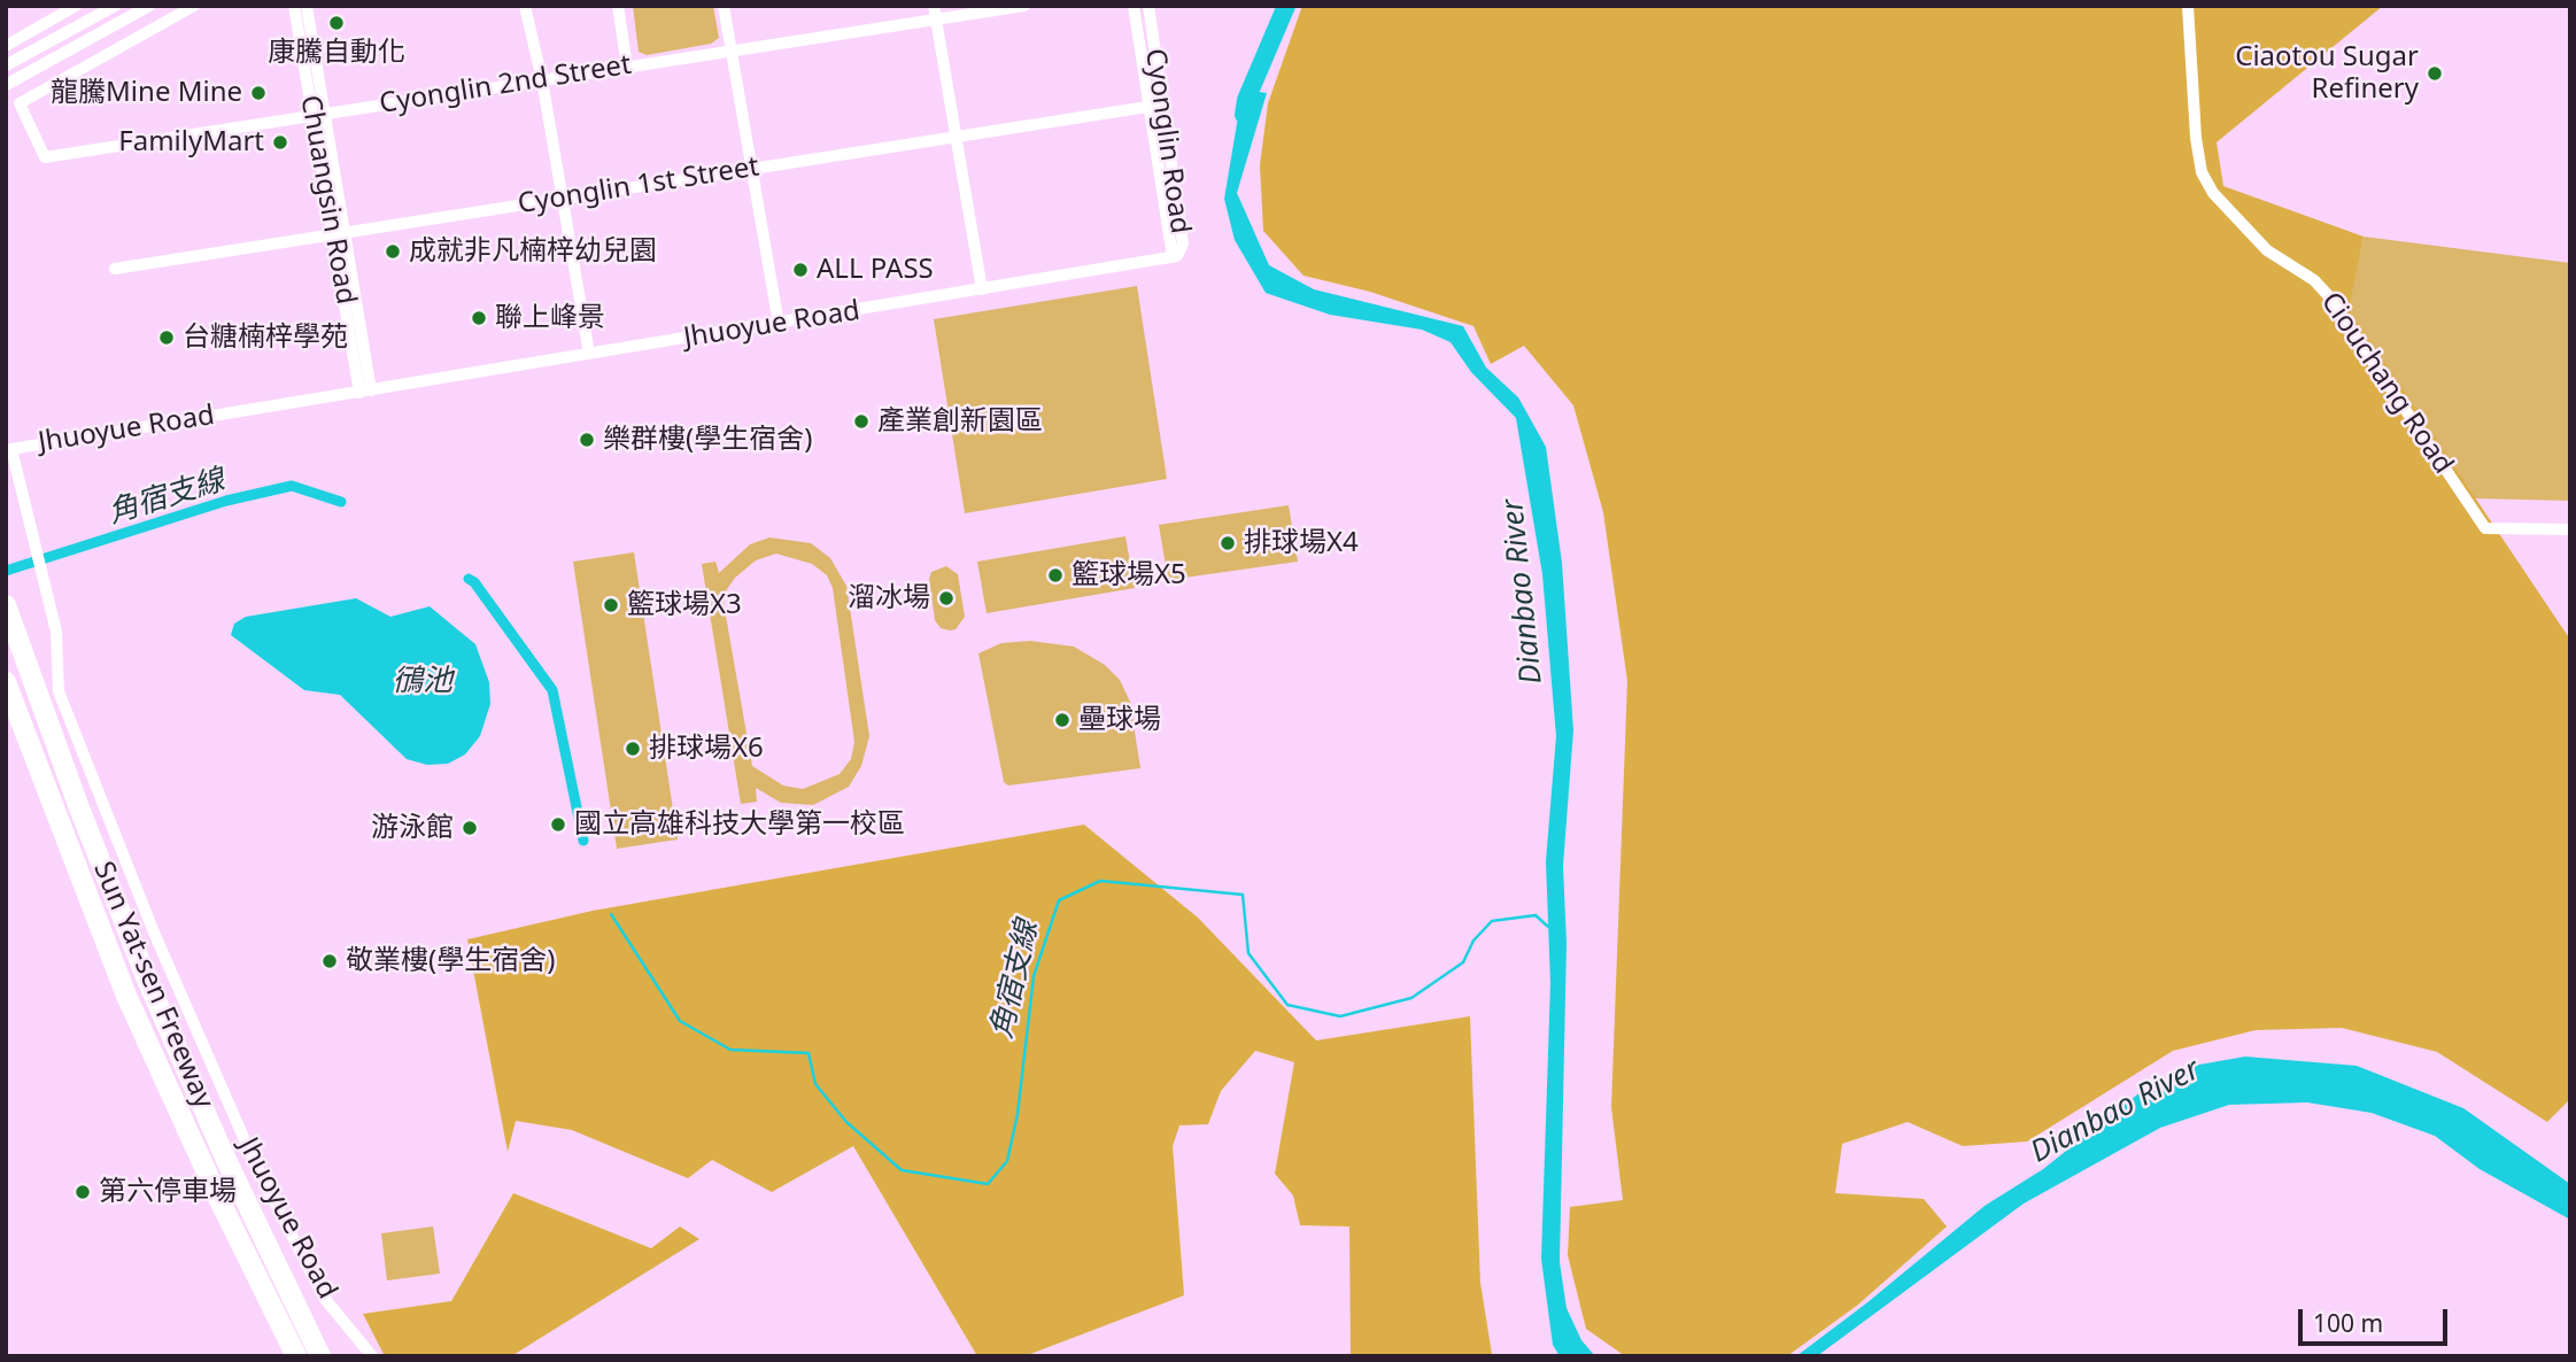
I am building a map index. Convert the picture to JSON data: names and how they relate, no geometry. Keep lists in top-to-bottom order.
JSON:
{
  "streets": {
    "highway": ["Sun Yat-sen Freeway"],
    "street": [
      "Cyonglin 2nd Street",
      "Cyonglin Road",
      "Cyonglin 1st Street",
      "Chuangsin Road",
      "Jhuoyue Road",
      "Ciouchang Road"
    ]
  },
  "crossings": [
    ["Cyonglin 2nd Street", "Chuangsin Road"],
    ["Cyonglin Road", "Cyonglin 1st Street"],
    ["Cyonglin Road", "Jhuoyue Road"],
    ["Cyonglin 1st Street", "Chuangsin Road"],
    ["Chuangsin Road", "Jhuoyue Road"]
  ],
  "water": ["角宿支線", "Dianbao River", "鴴池"],
  "places": [
    "康騰自動化",
    "Ciaotou Sugar Refinery",
    "龍騰Mine Mine",
    "FamilyMart",
    "成就非凡楠梓幼兒園",
    "ALL PASS",
    "聯上峰景",
    "台糖楠梓學苑",
    "產業創新園區",
    "樂群樓(學生宿舍)",
    "排球場X4",
    "籃球場X5",
    "溜冰場",
    "籃球場X3",
    "壘球場",
    "排球場X6",
    "國立高雄科技大學第一校區",
    "游泳館",
    "敬業樓(學生宿舍)",
    "第六停車場"
  ],
  "scale_bar": "100 m"
}
